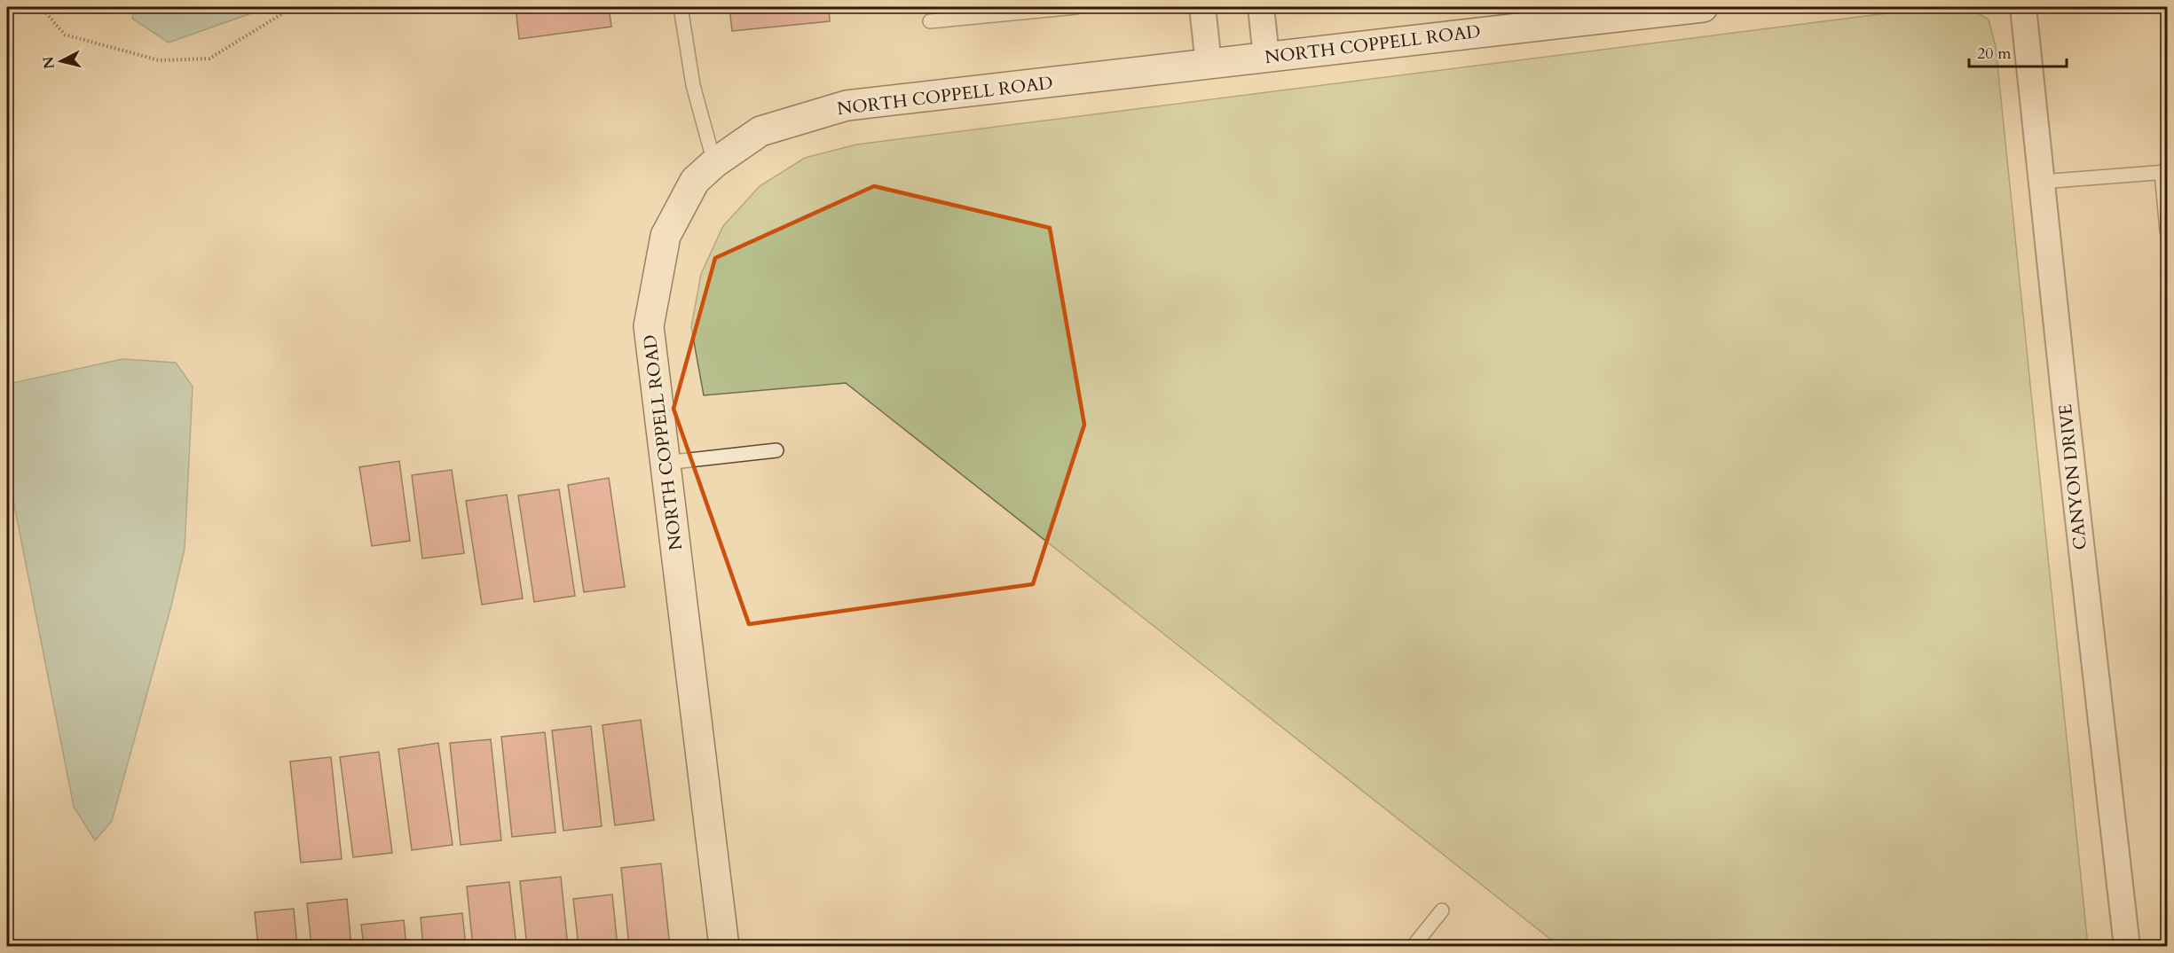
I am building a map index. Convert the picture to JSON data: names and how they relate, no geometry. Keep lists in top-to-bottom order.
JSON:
{
  "streets": {
    "street": ["NORTH COPPELL ROAD", "CANYON DRIVE"]
  },
  "scale_bar": "20 m",
  "north": "left"
}
